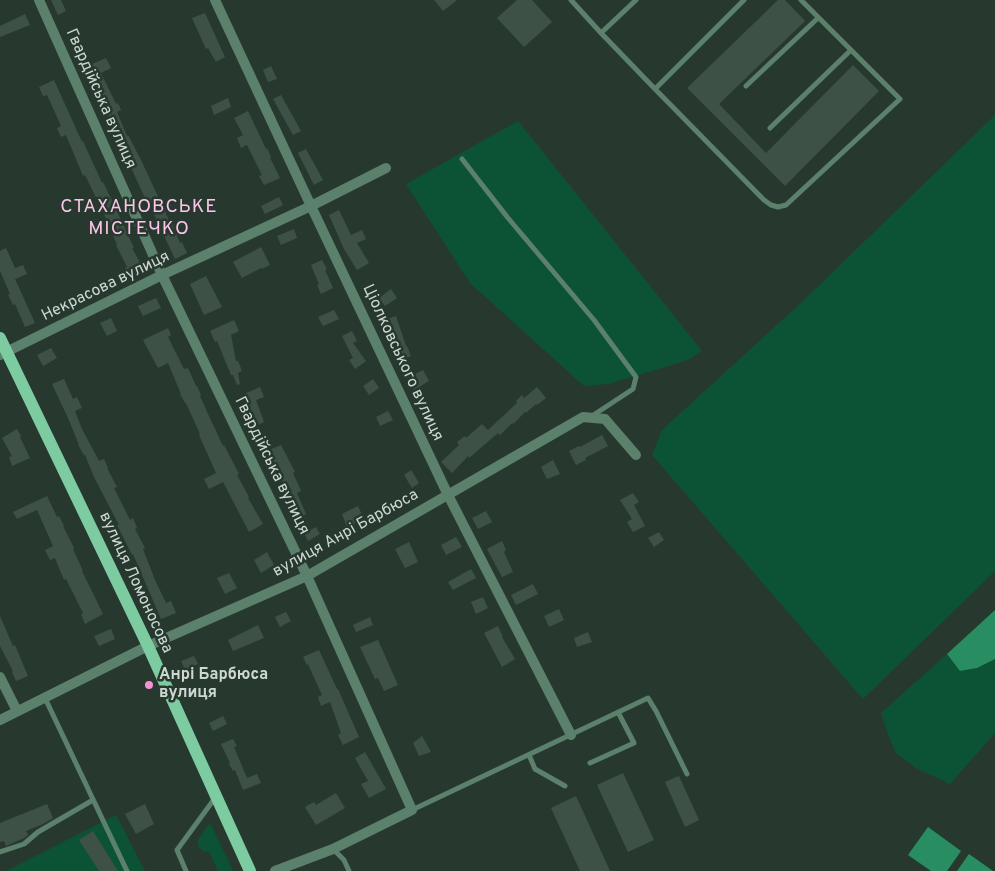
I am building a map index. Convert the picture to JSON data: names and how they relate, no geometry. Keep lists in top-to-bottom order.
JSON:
{
  "streets": {
    "main road": ["вулиця Ломоносова"],
    "street": [
      "Гвардійська вулиця",
      "Некрасова вулиця",
      "Ціолковського вулиця",
      "вулиця Анрі Барбюса"
    ]
  },
  "crossings": [
    ["Гвардійська вулиця", "Некрасова вулиця"],
    ["Гвардійська вулиця", "вулиця Анрі Барбюса"],
    ["Некрасова вулиця", "Ціолковського вулиця"],
    ["Некрасова вулиця", "вулиця Ломоносова"],
    ["Ціолковського вулиця", "вулиця Анрі Барбюса"],
    ["вулиця Анрі Барбюса", "вулиця Ломоносова"]
  ],
  "districts": ["СТАХАНОВСЬКЕ МІСТЕЧКО"],
  "places": ["Анрі Барбюса вулиця"]
}
